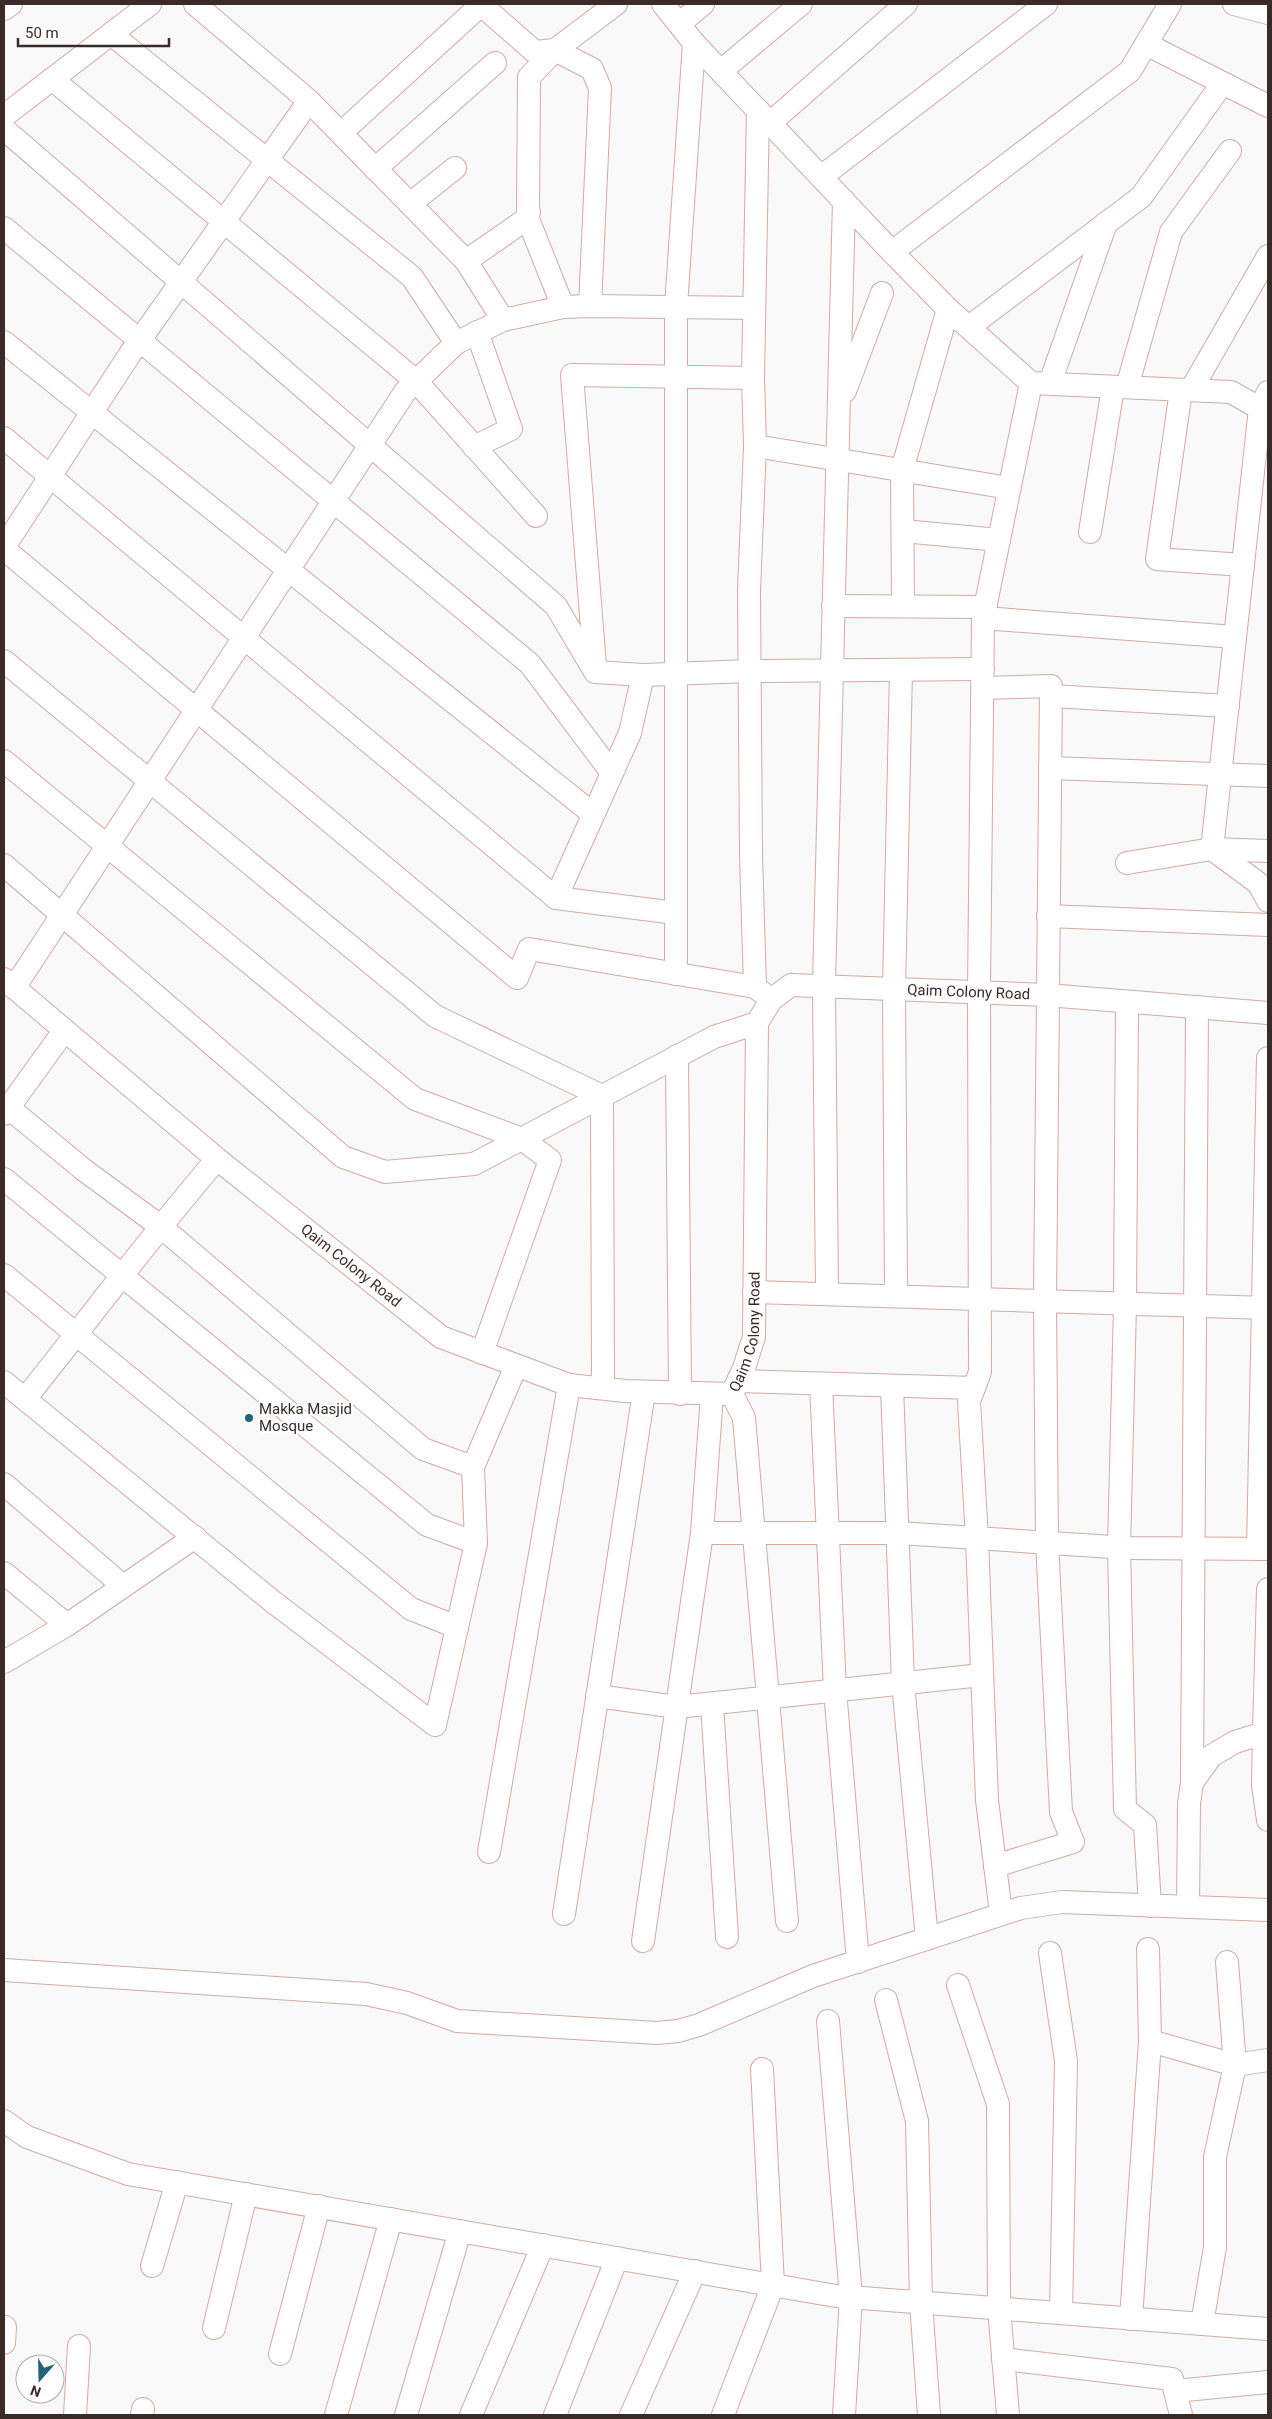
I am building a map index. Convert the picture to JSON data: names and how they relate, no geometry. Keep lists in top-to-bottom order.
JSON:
{
  "streets": {
    "street": ["Qaim Colony Road"]
  },
  "places": ["Makka Masjid Mosque"],
  "scale_bar": "50 m",
  "north": "bottom"
}
